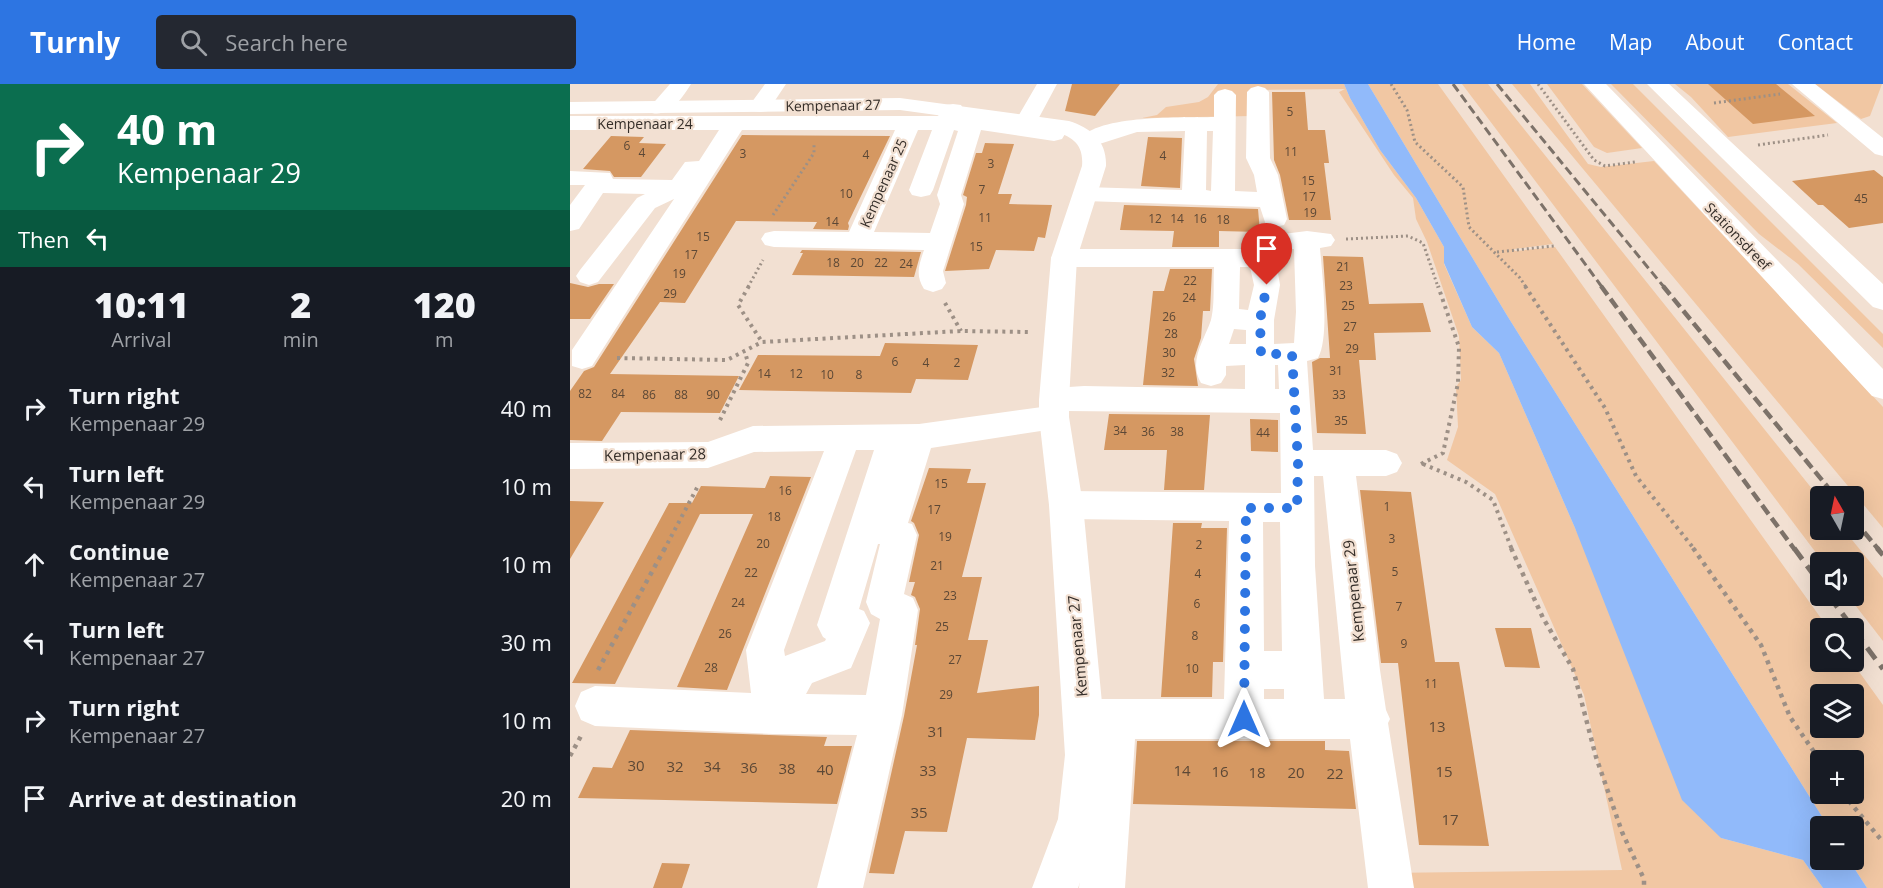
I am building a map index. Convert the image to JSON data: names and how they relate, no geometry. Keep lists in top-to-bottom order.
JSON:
{
  "streets": {
    "street": [
      "Kempenaar 27",
      "Kempenaar 24",
      "Kempenaar 25",
      "Stationsdreef",
      "Kempenaar 28",
      "Kempenaar 29"
    ]
  },
  "crossings": [
    ["Kempenaar 27", "Kempenaar 24"],
    ["Kempenaar 27", "Kempenaar 25"],
    ["Kempenaar 27", "Kempenaar 28"],
    ["Kempenaar 24", "Kempenaar 25"]
  ],
  "house_numbers": [
    "5",
    "6",
    "11",
    "4",
    "3",
    "4",
    "4",
    "3",
    "15",
    "7",
    "10",
    "17",
    "45",
    "19",
    "11",
    "12",
    "14",
    "16",
    "18",
    "14",
    "15",
    "15",
    "17",
    "18",
    "20",
    "22",
    "24",
    "21",
    "19",
    "22",
    "23",
    "29",
    "24",
    "25",
    "26",
    "27",
    "28",
    "29",
    "30",
    "6",
    "4",
    "2",
    "31",
    "32",
    "14",
    "12",
    "10",
    "8",
    "82",
    "84",
    "86",
    "88",
    "90",
    "33",
    "35",
    "34",
    "36",
    "38",
    "44",
    "15",
    "16",
    "1",
    "17",
    "18",
    "19",
    "3",
    "20",
    "2",
    "21",
    "5",
    "22",
    "4",
    "23",
    "24",
    "6",
    "7",
    "25",
    "26",
    "8",
    "9",
    "27",
    "28",
    "10",
    "11",
    "29",
    "13",
    "31",
    "30",
    "32",
    "34",
    "36",
    "38",
    "40",
    "33",
    "14",
    "16",
    "15",
    "18",
    "20",
    "22",
    "35",
    "17"
  ],
  "north": "top",
  "page": {
    "header": "Turnly",
    "search": "Search here",
    "nav": [
      "Home",
      "Map",
      "About",
      "Contact"
    ],
    "turn": ["40 m", "Kempenaar 29"],
    "then": "Then",
    "eta": [
      "10:11",
      "Arrival",
      "2",
      "min",
      "120",
      "m"
    ],
    "list": [
      {
        "name": "Turn right",
        "note": "Kempenaar 29",
        "value": "40 m"
      },
      {
        "name": "Turn left",
        "note": "Kempenaar 29",
        "value": "10 m"
      },
      {
        "name": "Continue",
        "note": "Kempenaar 27",
        "value": "10 m"
      },
      {
        "name": "Turn left",
        "note": "Kempenaar 27",
        "value": "30 m"
      },
      {
        "name": "Turn right",
        "note": "Kempenaar 27",
        "value": "10 m"
      },
      {
        "name": "Arrive at destination",
        "value": "20 m"
      }
    ],
    "map_buttons": ["+", "−"]
  }
}
